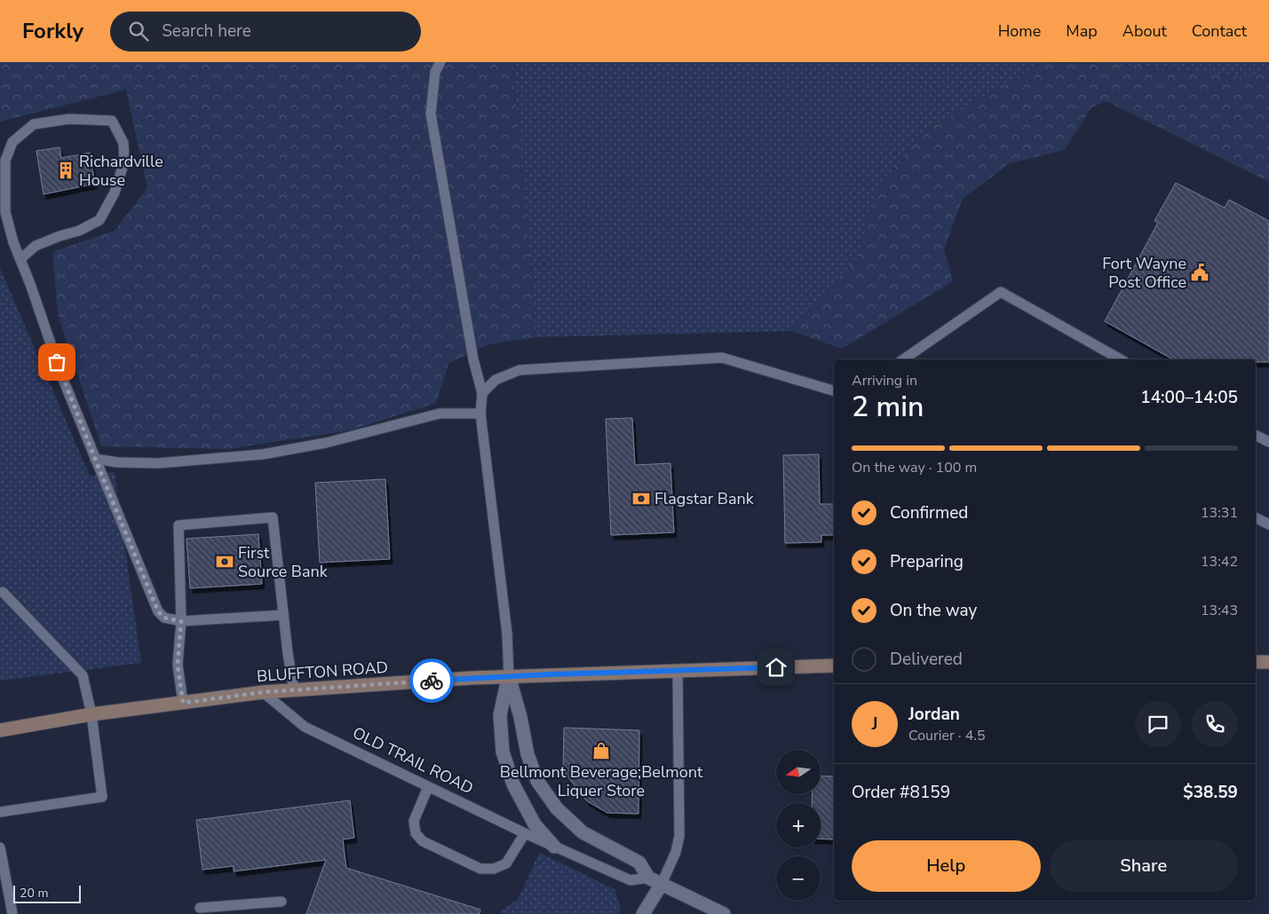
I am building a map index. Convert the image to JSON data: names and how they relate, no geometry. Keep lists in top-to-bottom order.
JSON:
{
  "streets": {
    "main road": ["BLUFFTON ROAD"],
    "street": ["OLD TRAIL ROAD"]
  },
  "crossings": [
    ["BLUFFTON ROAD", "OLD TRAIL ROAD"]
  ],
  "places": {
    "building": ["Richardville House"],
    "public building": ["Fort Wayne Post Office"],
    "bank": ["Flagstar Bank", "First Source Bank"],
    "shop": ["Bellmont Beverage;Belmont Liquer Store"]
  },
  "scale_bar": "20 m",
  "north": "left",
  "page": {
    "header": "Forkly",
    "search": "Search here",
    "nav": [
      "Home",
      "Map",
      "About",
      "Contact"
    ],
    "heading": ["2 min", "Arriving in", "14:00–14:05"],
    "panel": [
      "Jordan",
      "Courier · 4.5",
      "Order #8159",
      "$38.59"
    ],
    "bar": "On the way · 100 m",
    "list": [
      ["Confirmed", "13:31"],
      ["Preparing", "13:42"],
      ["On the way", "13:43"],
      "Delivered"
    ],
    "round": "J",
    "map_buttons": ["+", "−"],
    "buttons": ["Help", "Share"],
    "scale": "20 m"
  }
}
